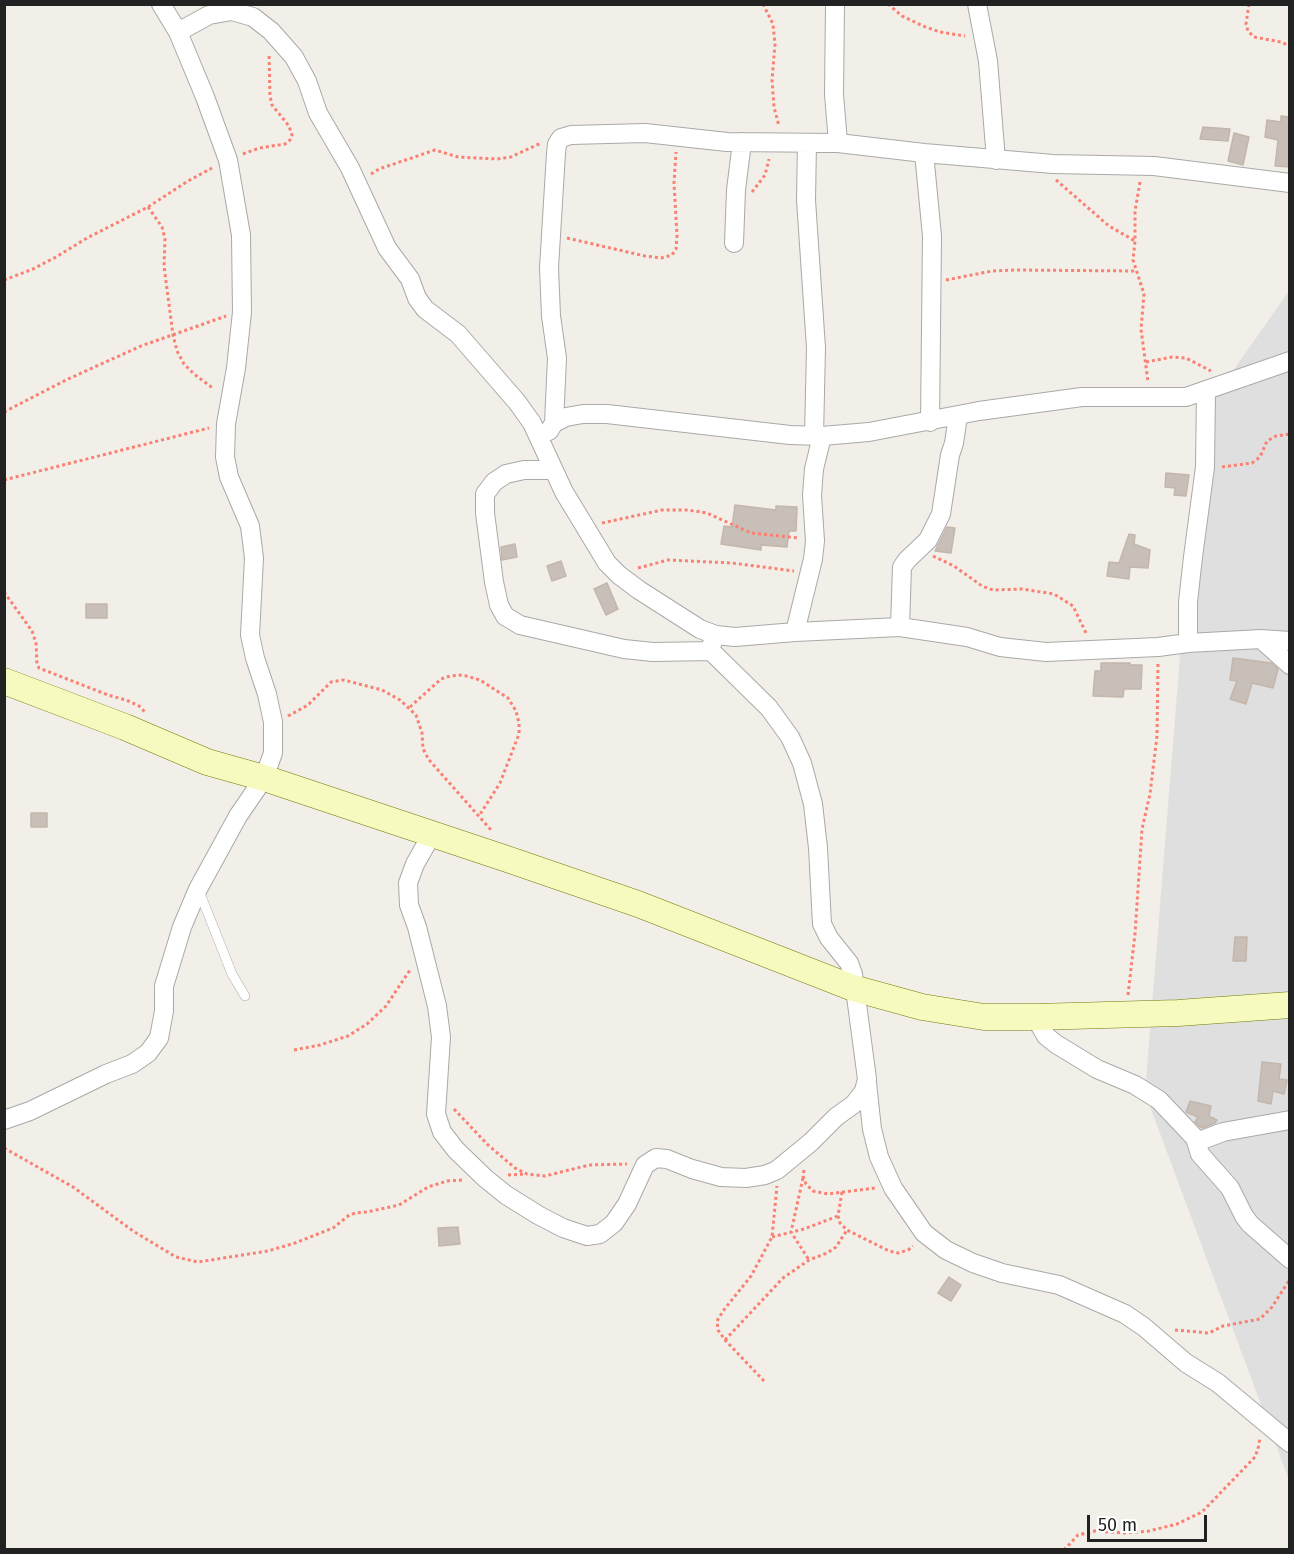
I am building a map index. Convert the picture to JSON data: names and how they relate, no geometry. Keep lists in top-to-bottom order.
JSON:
{
  "scale_bar": "50 m"
}
